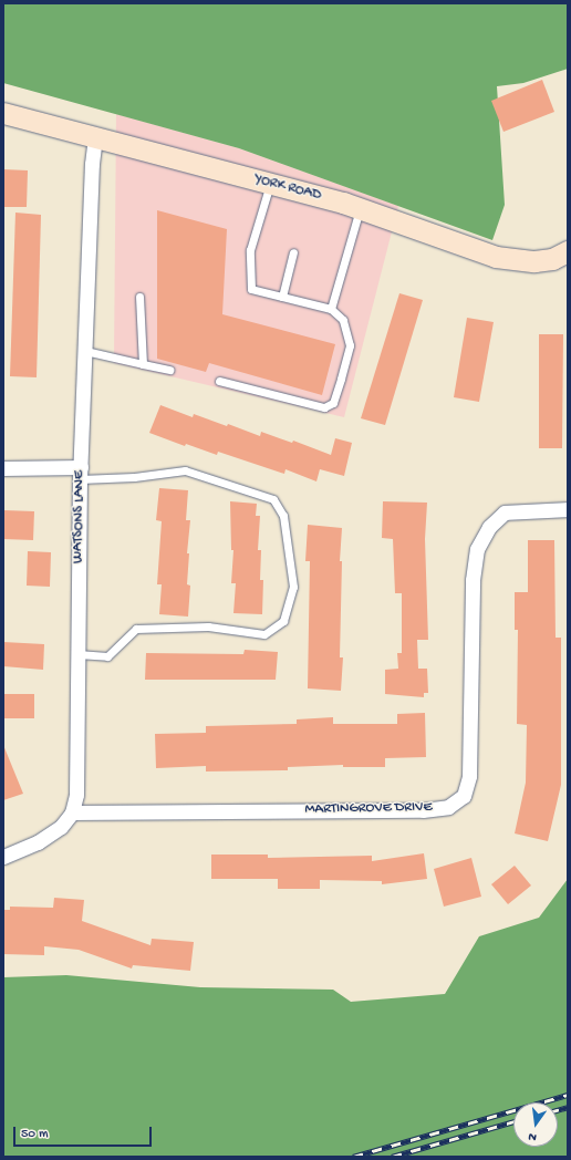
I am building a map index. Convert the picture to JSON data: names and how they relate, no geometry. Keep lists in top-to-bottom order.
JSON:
{
  "streets": {
    "street": ["YORK ROAD", "WATSONS LANE", "MARTINGROVE DRIVE"]
  },
  "crossings": [
    ["YORK ROAD", "WATSONS LANE"],
    ["WATSONS LANE", "MARTINGROVE DRIVE"]
  ],
  "scale_bar": "50 m",
  "north": "bottom"
}
